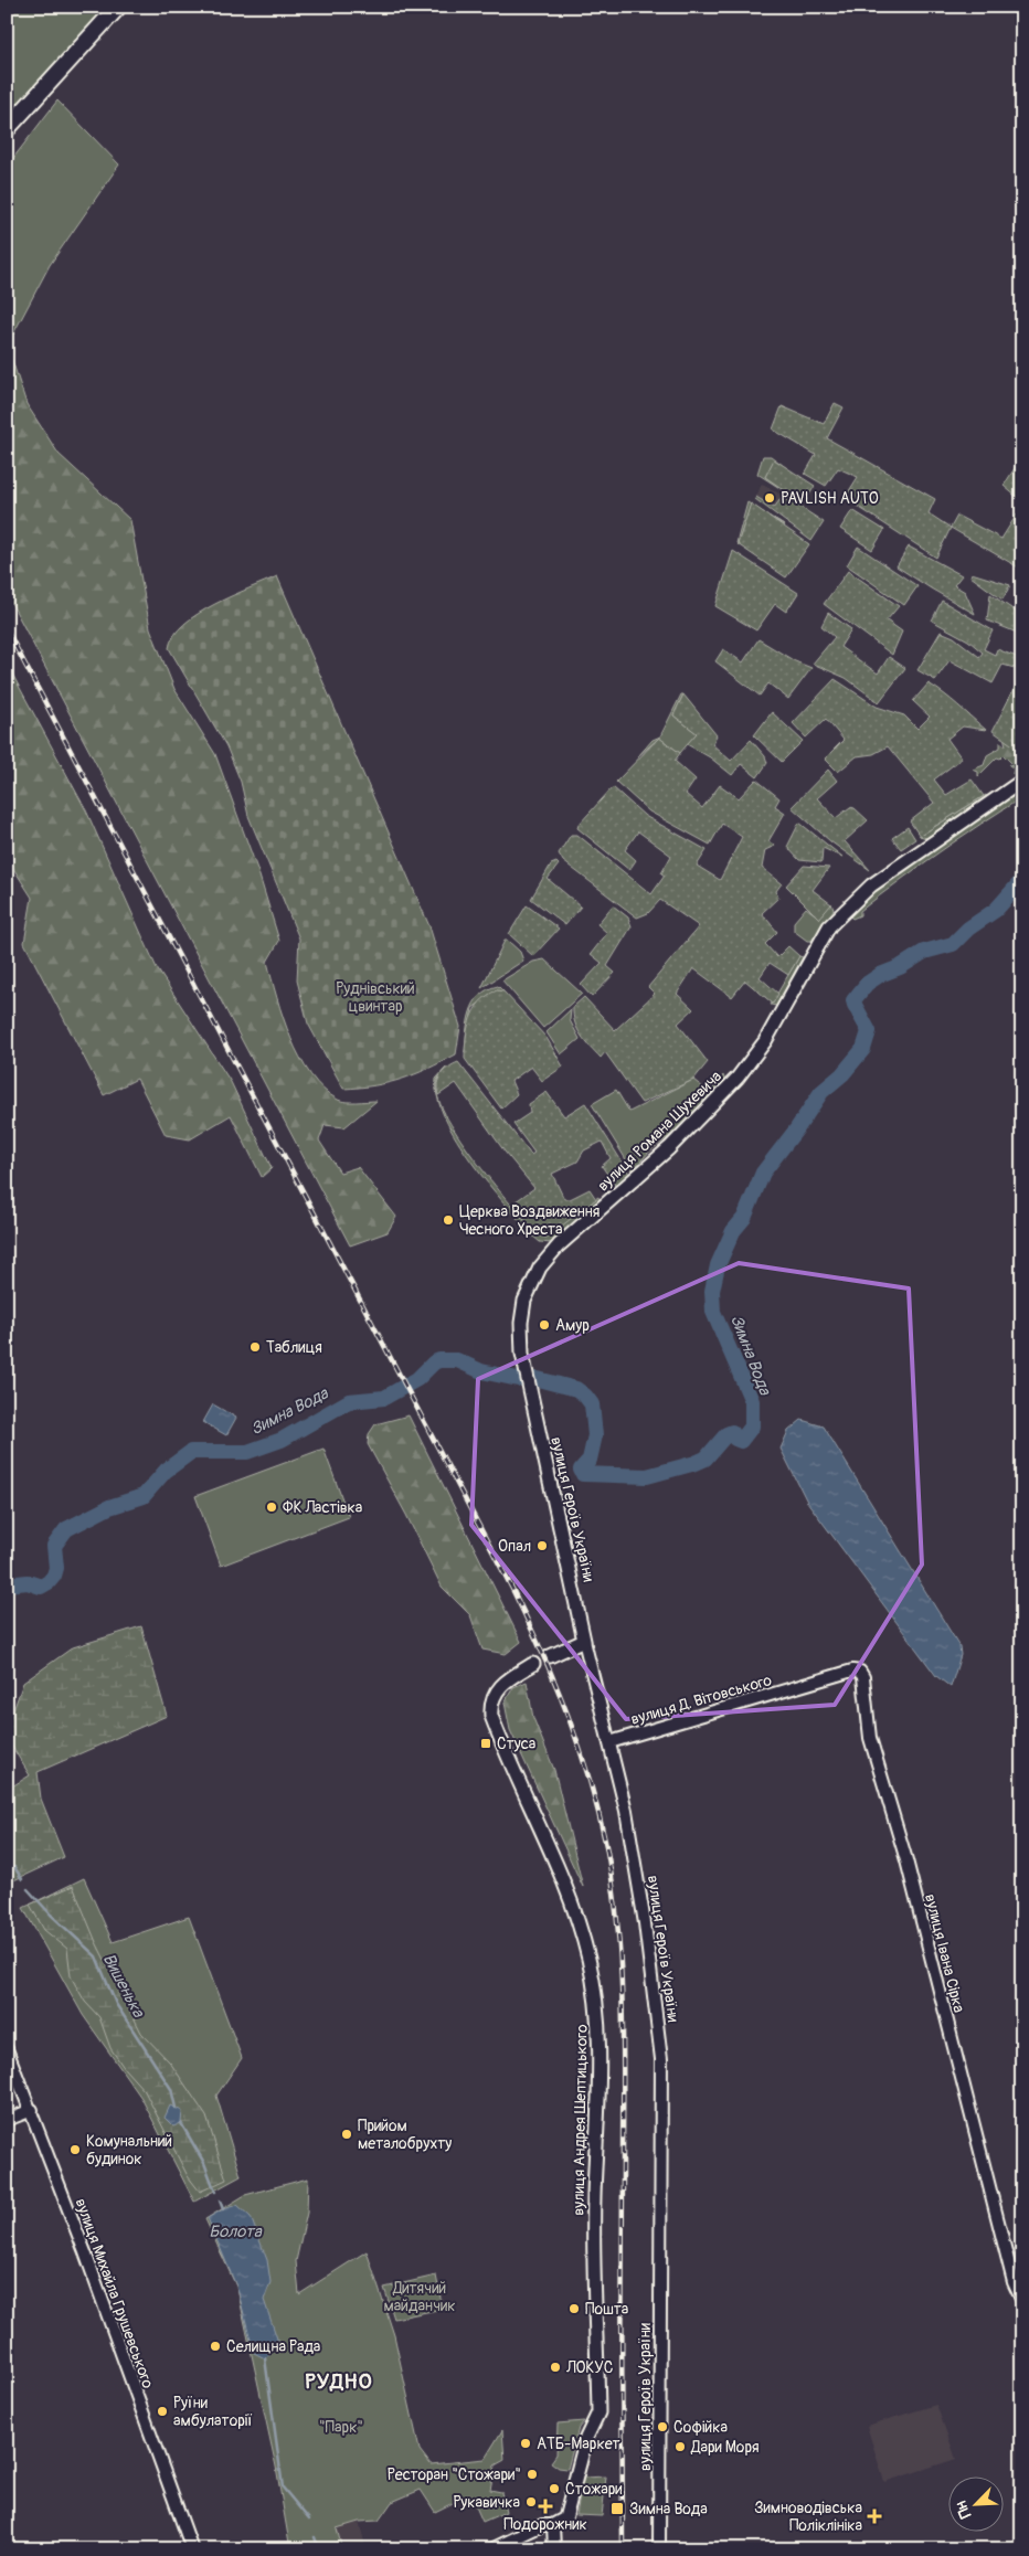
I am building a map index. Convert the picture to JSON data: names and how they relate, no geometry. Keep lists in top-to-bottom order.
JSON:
{
  "streets": {
    "main road": ["вулиця Романа Шухевича", "вулиця Героїв України", "вулиця Андрея Шептицького"],
    "street": ["вулиця Д. Вітовського", "вулиця Івана Сірка", "вулиця Михайла Грушевського"]
  },
  "crossings": [
    ["вулиця Романа Шухевича", "вулиця Героїв України"],
    ["вулиця Героїв України", "вулиця Д. Вітовського"],
    ["вулиця Д. Вітовського", "вулиця Івана Сірка"]
  ],
  "districts": ["РУДНО"],
  "water": ["Зимна Вода", "Вишенька", "Болота"],
  "parks": ["Руднівський цвинтар", "Дитячий майданчик", "\"Парк\""],
  "places": {
    "other": [
      "PAVLISH AUTO",
      "Церква Воздвиження Чесного Хреста",
      "Амур",
      "Таблиця",
      "ФК Ластівка",
      "Опал",
      "Прийом металобрухту",
      "Комунальний будинок",
      "Пошта",
      "Селищна Рада",
      "ЛОКУС",
      "Руїни амбулаторії",
      "Софійка",
      "АТБ-Маркет",
      "Дари Моря",
      "Ресторан \"Стожари\"",
      "Стожари",
      "Рукавичка"
    ],
    "transit": ["Стуса", "Зимна Вода"],
    "health": ["Подорожник", "Зимноводівська Поліклініка"]
  },
  "north": "bottom left"
}
